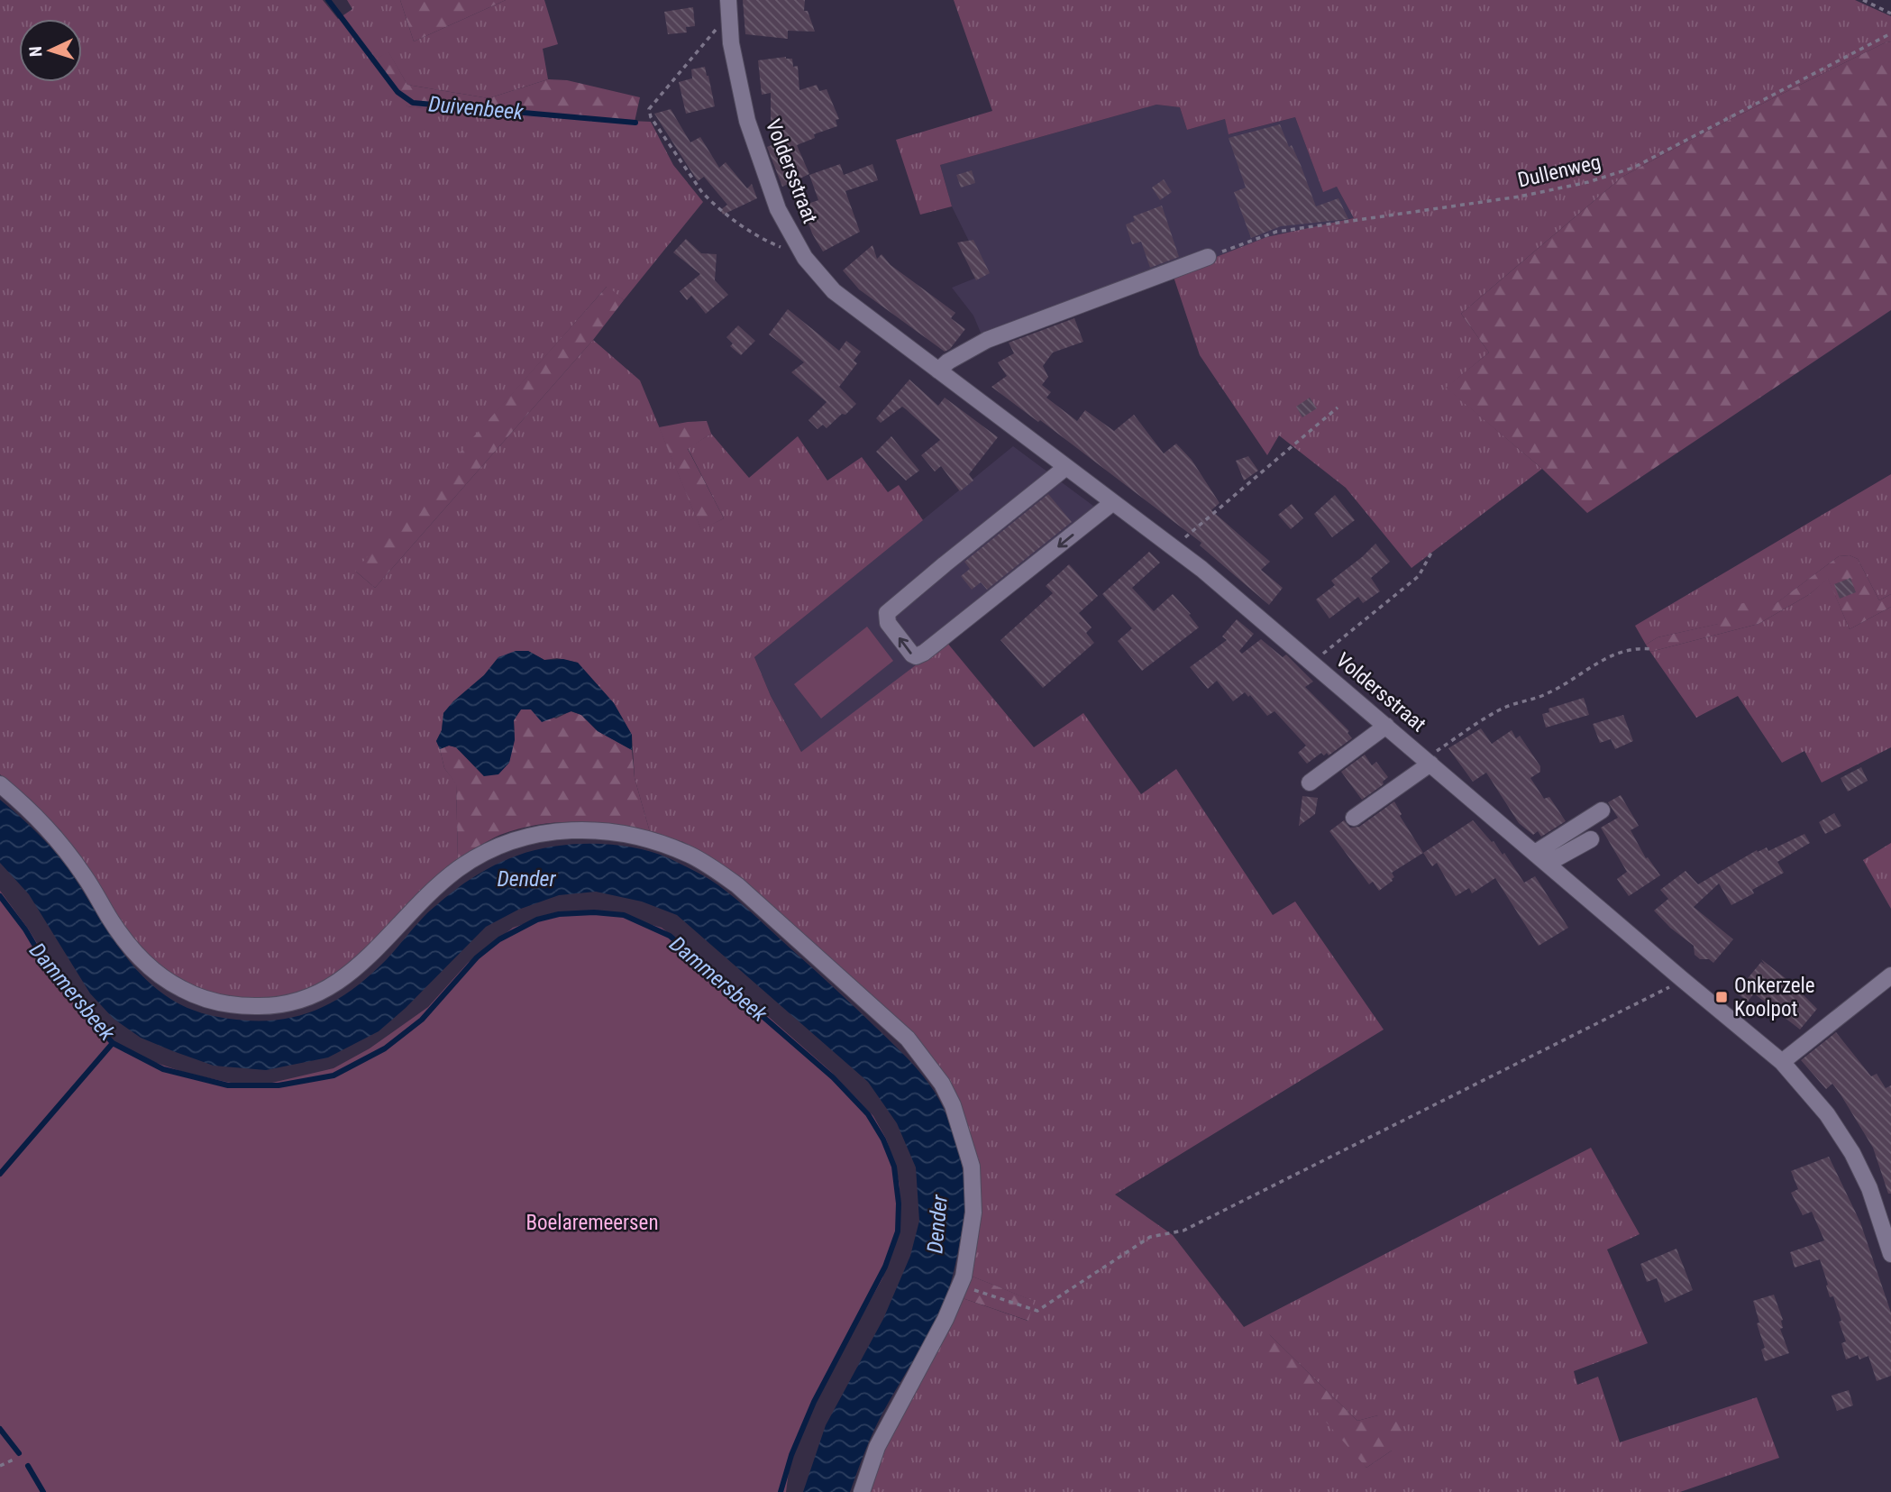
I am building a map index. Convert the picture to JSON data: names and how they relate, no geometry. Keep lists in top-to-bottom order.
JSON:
{
  "streets": {
    "street": ["Voldersstraat"],
    "path": ["Dullenweg"]
  },
  "water": ["Duivenbeek", "Dender", "Dammersbeek"],
  "parks": ["Boelaremeersen"],
  "places": {
    "transit": ["Onkerzele Koolpot"]
  },
  "north": "left"
}
